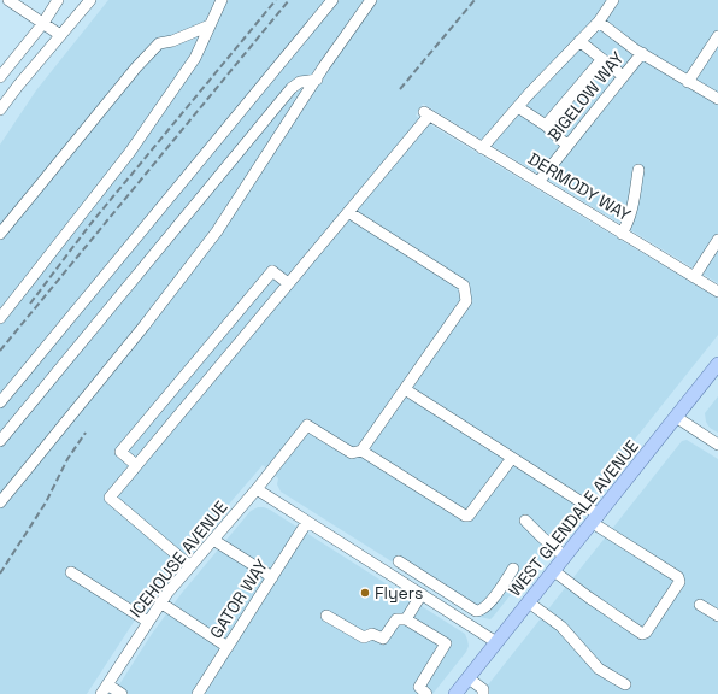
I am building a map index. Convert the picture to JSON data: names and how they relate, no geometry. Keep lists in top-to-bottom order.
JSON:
{
  "streets": {
    "main road": ["WEST GLENDALE AVENUE"],
    "street": [
      "BIGELOW WAY",
      "DERMODY WAY",
      "ICEHOUSE AVENUE",
      "GATOR WAY"
    ]
  },
  "crossings": [
    ["BIGELOW WAY", "DERMODY WAY"]
  ],
  "places": ["Flyers"]
}
